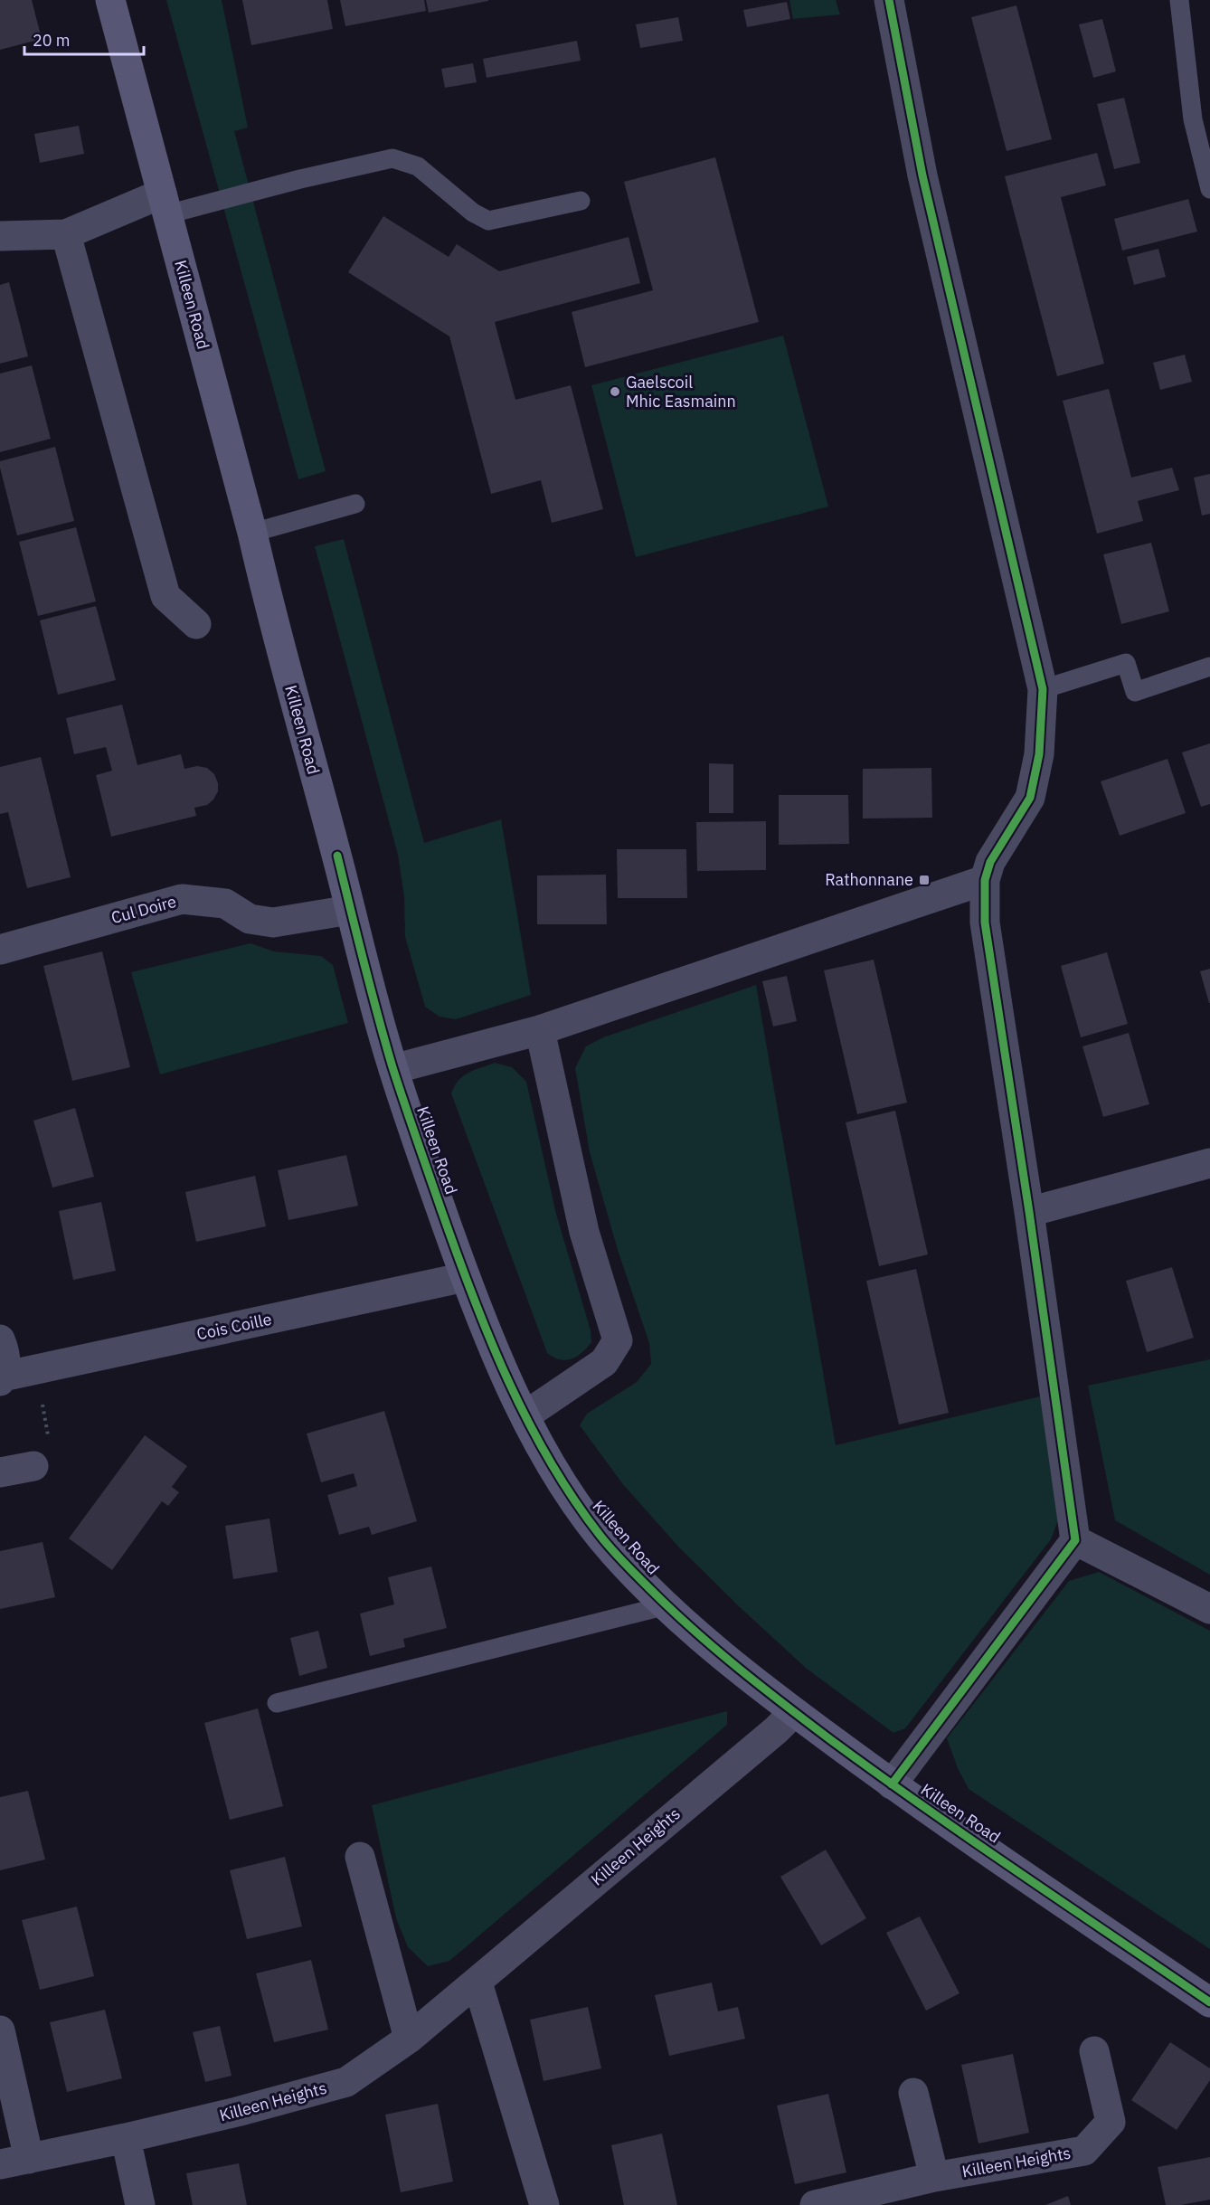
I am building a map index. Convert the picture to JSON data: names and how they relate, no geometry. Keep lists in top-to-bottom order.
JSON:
{
  "streets": {
    "street": [
      "Killeen Road",
      "Cul Doire",
      "Cois Coille",
      "Killeen Heights"
    ]
  },
  "crossings": [
    ["Killeen Road", "Cul Doire"],
    ["Killeen Road", "Cois Coille"],
    ["Killeen Road", "Killeen Heights"]
  ],
  "places": {
    "other": ["Gaelscoil Mhic Easmainn"],
    "transit": ["Rathonnane"]
  },
  "scale_bar": "20 m"
}
